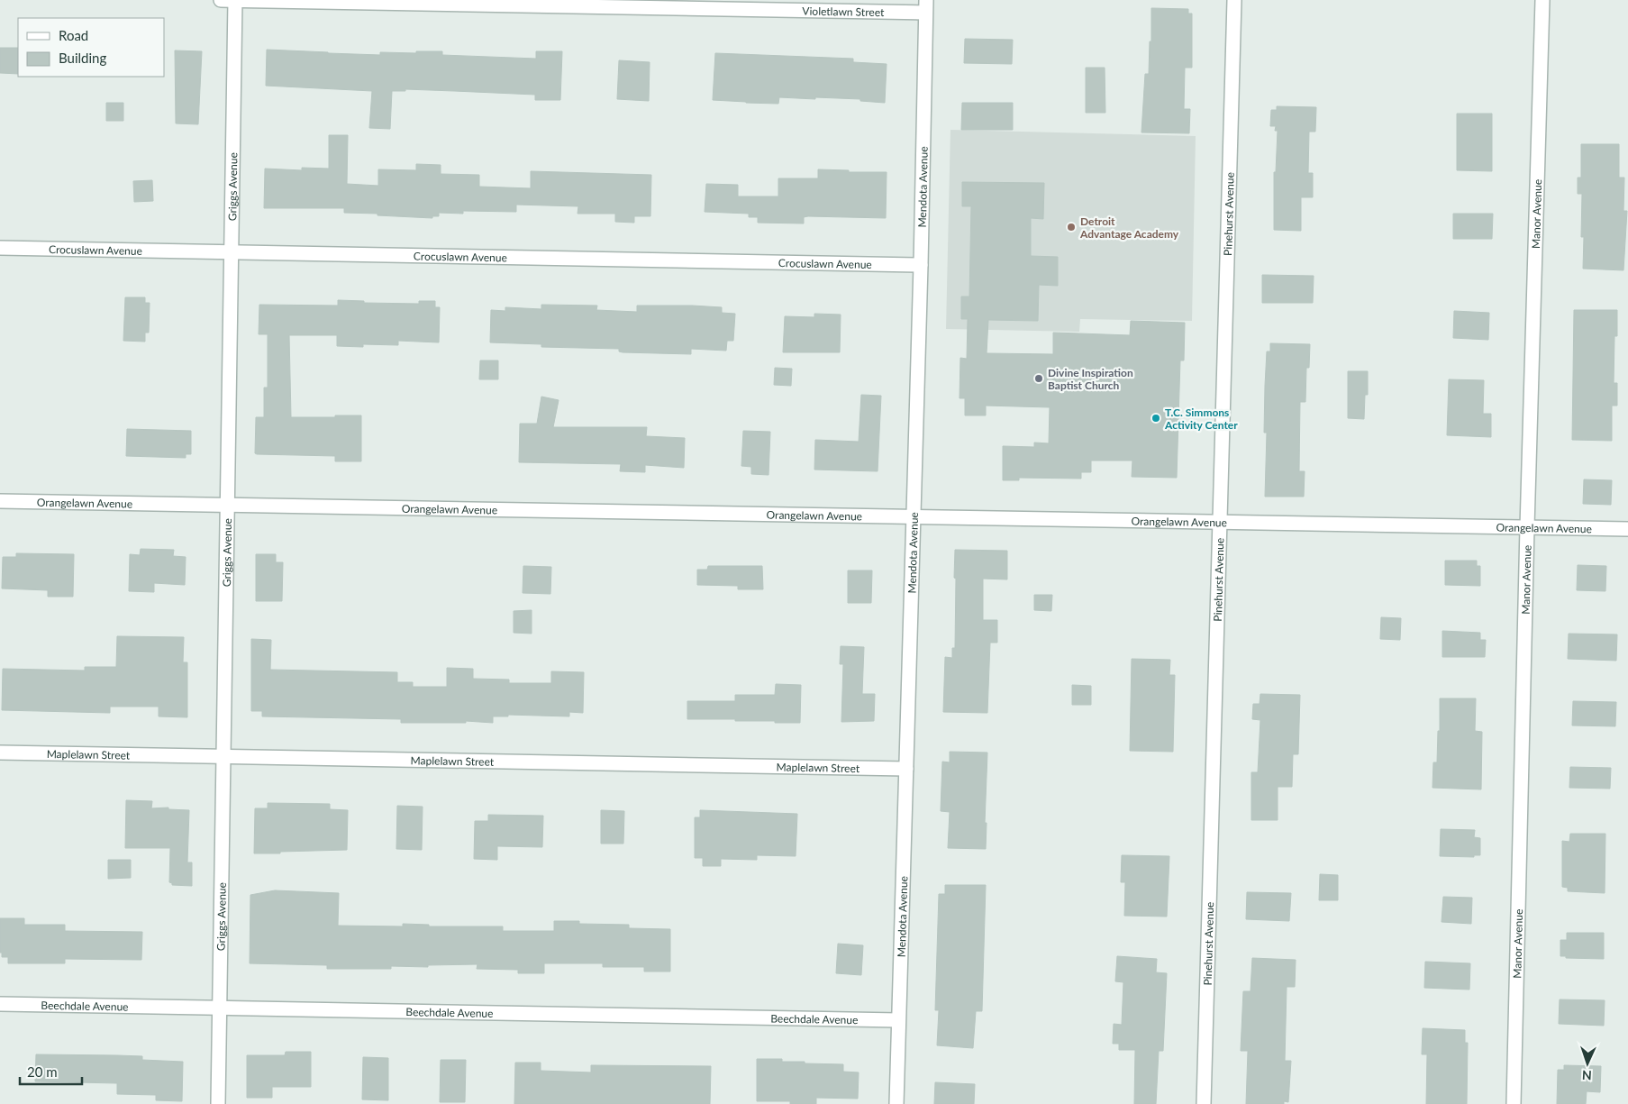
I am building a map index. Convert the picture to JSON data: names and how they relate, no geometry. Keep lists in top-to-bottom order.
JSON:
{
  "streets": {
    "street": [
      "Violetlawn Street",
      "Griggs Avenue",
      "Mendota Avenue",
      "Pinehurst Avenue",
      "Manor Avenue",
      "Crocuslawn Avenue",
      "Orangelawn Avenue",
      "Maplelawn Street",
      "Beechdale Avenue"
    ]
  },
  "crossings": [
    ["Violetlawn Street", "Griggs Avenue"],
    ["Violetlawn Street", "Mendota Avenue"],
    ["Griggs Avenue", "Crocuslawn Avenue"],
    ["Griggs Avenue", "Orangelawn Avenue"],
    ["Griggs Avenue", "Maplelawn Street"],
    ["Griggs Avenue", "Beechdale Avenue"],
    ["Mendota Avenue", "Crocuslawn Avenue"],
    ["Mendota Avenue", "Orangelawn Avenue"],
    ["Mendota Avenue", "Maplelawn Street"],
    ["Mendota Avenue", "Beechdale Avenue"],
    ["Pinehurst Avenue", "Orangelawn Avenue"],
    ["Manor Avenue", "Orangelawn Avenue"]
  ],
  "places": ["Detroit Advantage Academy", "Divine Inspiration Baptist Church", "T.C. Simmons Activity Center"],
  "legend": ["Road", "Building"],
  "scale_bar": "20 m",
  "north": "bottom"
}
